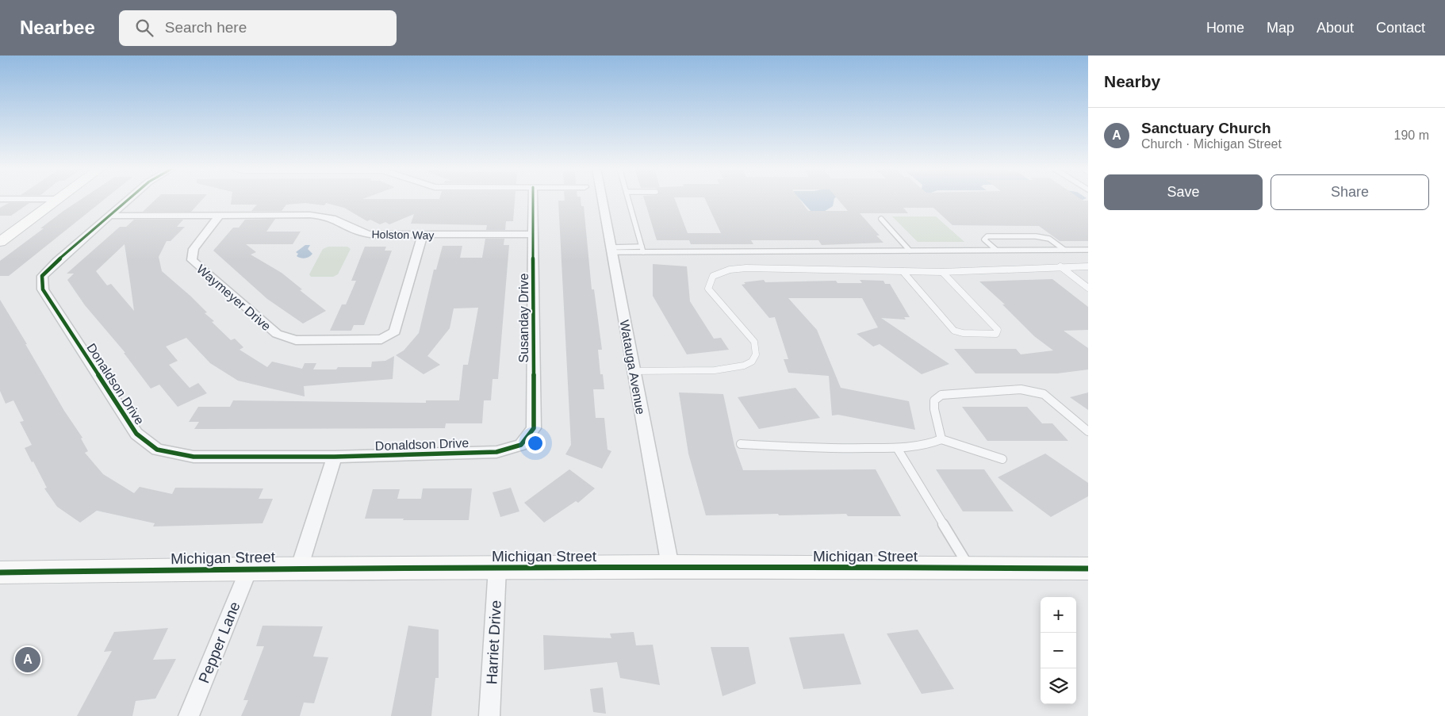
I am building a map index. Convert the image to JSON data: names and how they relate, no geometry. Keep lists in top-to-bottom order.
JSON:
{
  "streets": {
    "street": [
      "Holston Way",
      "Waymeyer Drive",
      "Susanday Drive",
      "Watauga Avenue",
      "Donaldson Drive",
      "Michigan Street",
      "Pepper Lane",
      "Harriet Drive"
    ]
  },
  "crossings": [
    ["Holston Way", "Waymeyer Drive"],
    ["Holston Way", "Susanday Drive"],
    ["Holston Way", "Donaldson Drive"],
    ["Susanday Drive", "Donaldson Drive"],
    ["Watauga Avenue", "Michigan Street"],
    ["Michigan Street", "Pepper Lane"],
    ["Michigan Street", "Harriet Drive"]
  ],
  "page": {
    "header": "Nearbee",
    "search": "Search here",
    "nav": [
      "Home",
      "Map",
      "About",
      "Contact"
    ],
    "heading": "Nearby",
    "list": [
      {
        "mark": "A",
        "name": "Sanctuary Church",
        "note": "Church · Michigan Street",
        "value": "190 m"
      }
    ],
    "buttons": ["Save", "Share"],
    "map_buttons": ["+", "−"],
    "pins": "A"
  }
}
